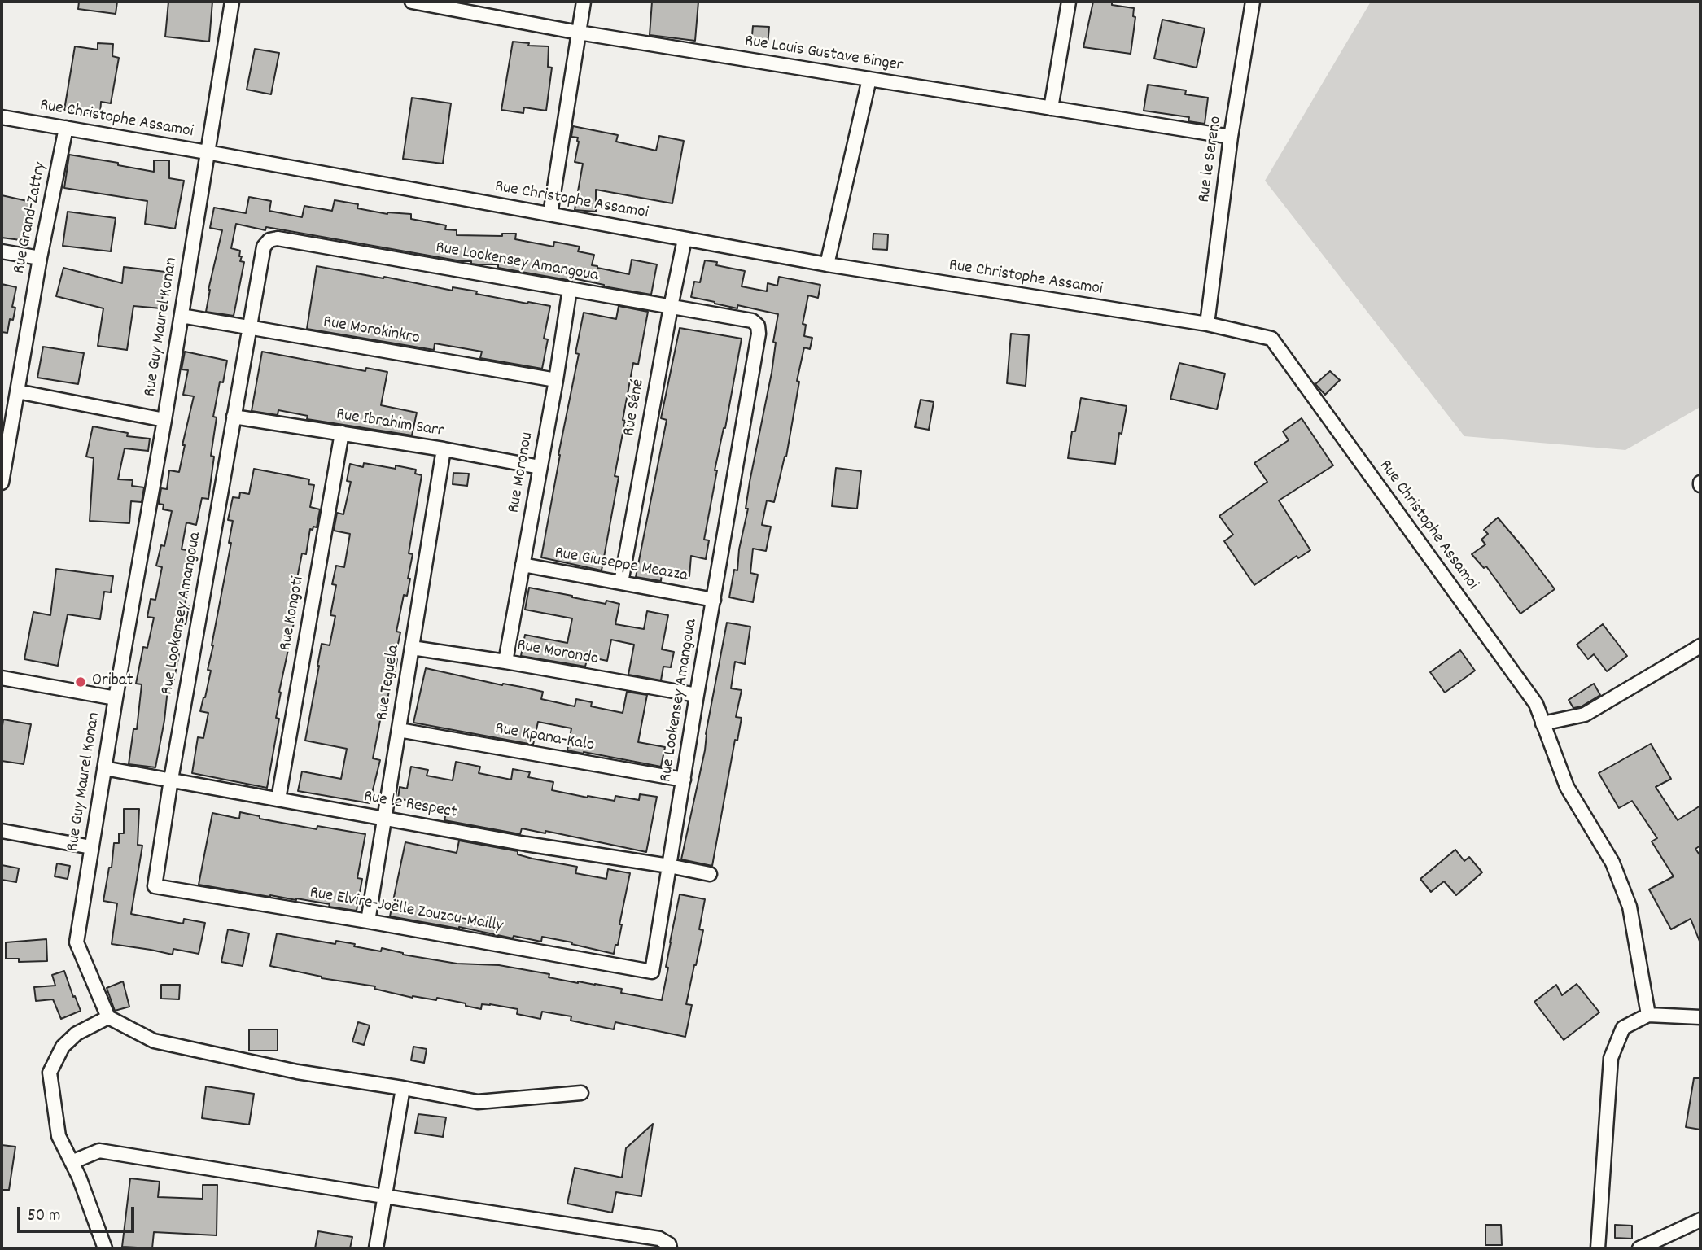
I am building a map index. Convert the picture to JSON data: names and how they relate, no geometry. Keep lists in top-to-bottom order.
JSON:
{
  "streets": {
    "street": [
      "Rue Louis Gustave Binger",
      "Rue Christophe Assamoi",
      "Rue le Sereno",
      "Rue Grand-Zattry",
      "Rue Lookensey Amangoua",
      "Rue Guy Maurel Konan",
      "Rue Morokinkro",
      "Rue Séné",
      "Rue Ibrahim Sarr",
      "Rue Moronou",
      "Rue Giuseppe Meazza",
      "Rue Kongoti",
      "Rue Morondo",
      "Rue Teguela",
      "Rue Kpana-Kalo",
      "Rue le Respect",
      "Rue Elvire-Joëlle Zouzou-Mailly"
    ]
  },
  "crossings": [
    ["Rue Louis Gustave Binger", "Rue le Sereno"],
    ["Rue Christophe Assamoi", "Rue le Sereno"],
    ["Rue Christophe Assamoi", "Rue Grand-Zattry"],
    ["Rue Christophe Assamoi", "Rue Guy Maurel Konan"],
    ["Rue Christophe Assamoi", "Rue Séné"],
    ["Rue Lookensey Amangoua", "Rue Morokinkro"],
    ["Rue Lookensey Amangoua", "Rue Séné"],
    ["Rue Lookensey Amangoua", "Rue Ibrahim Sarr"],
    ["Rue Lookensey Amangoua", "Rue Moronou"],
    ["Rue Lookensey Amangoua", "Rue Giuseppe Meazza"],
    ["Rue Lookensey Amangoua", "Rue Morondo"],
    ["Rue Lookensey Amangoua", "Rue Kpana-Kalo"],
    ["Rue Lookensey Amangoua", "Rue le Respect"],
    ["Rue Lookensey Amangoua", "Rue Elvire-Joëlle Zouzou-Mailly"],
    ["Rue Guy Maurel Konan", "Rue Morokinkro"],
    ["Rue Guy Maurel Konan", "Rue le Respect"],
    ["Rue Morokinkro", "Rue Moronou"],
    ["Rue Séné", "Rue Giuseppe Meazza"],
    ["Rue Ibrahim Sarr", "Rue Moronou"],
    ["Rue Ibrahim Sarr", "Rue Kongoti"],
    ["Rue Ibrahim Sarr", "Rue Teguela"],
    ["Rue Moronou", "Rue Giuseppe Meazza"],
    ["Rue Moronou", "Rue Morondo"],
    ["Rue Kongoti", "Rue le Respect"],
    ["Rue Morondo", "Rue Teguela"],
    ["Rue Teguela", "Rue Kpana-Kalo"],
    ["Rue Teguela", "Rue le Respect"],
    ["Rue Teguela", "Rue Elvire-Joëlle Zouzou-Mailly"],
    ["Rue le Respect", "Rue Elvire-Joëlle Zouzou-Mailly"]
  ],
  "places": ["Oribat"],
  "scale_bar": "50 m"
}
